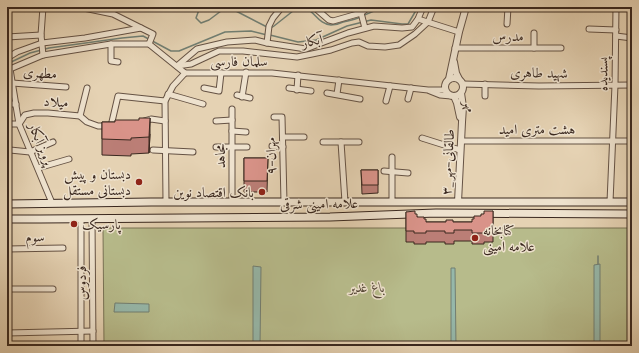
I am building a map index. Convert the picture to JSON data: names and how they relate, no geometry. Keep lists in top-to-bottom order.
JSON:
{
  "streets": {
    "main road": ["علامه امینی شرقی"],
    "street": [
      "مدرس",
      "آبکار",
      "سلمان فارسی",
      "مطهری",
      "شهید طاهری",
      "پسندیده",
      "میلاد",
      "مهر",
      "هشت متری امید",
      "پرویز آبکار",
      "مجاهد",
      "۹-مهران",
      "۳_طالقانی-مهر",
      "سوم",
      "فردوس"
    ]
  },
  "crossings": [
    ["سلمان فارسی", "شهید طاهری"],
    ["سلمان فارسی", "مهر"],
    ["مطهری", "پرویز آبکار"],
    ["شهید طاهری", "پسندیده"],
    ["شهید طاهری", "مهر"],
    ["پسندیده", "هشت متری امید"],
    ["پسندیده", "علامه امینی شرقی"],
    ["میلاد", "پرویز آبکار"],
    ["مهر", "۳_طالقانی-مهر"],
    ["هشت متری امید", "۳_طالقانی-مهر"],
    ["پرویز آبکار", "علامه امینی شرقی"],
    ["مجاهد", "علامه امینی شرقی"],
    ["۹-مهران", "علامه امینی شرقی"],
    ["۳_طالقانی-مهر", "علامه امینی شرقی"],
    ["علامه امینی شرقی", "فردوس"]
  ],
  "parks": ["باغ غدیر"],
  "places": [
    "دبستان و پیش دبستانی مستقل",
    "بانک اقتصاد نوین",
    "پارسیک",
    "کتابخانه علامه امینی"
  ]
}
